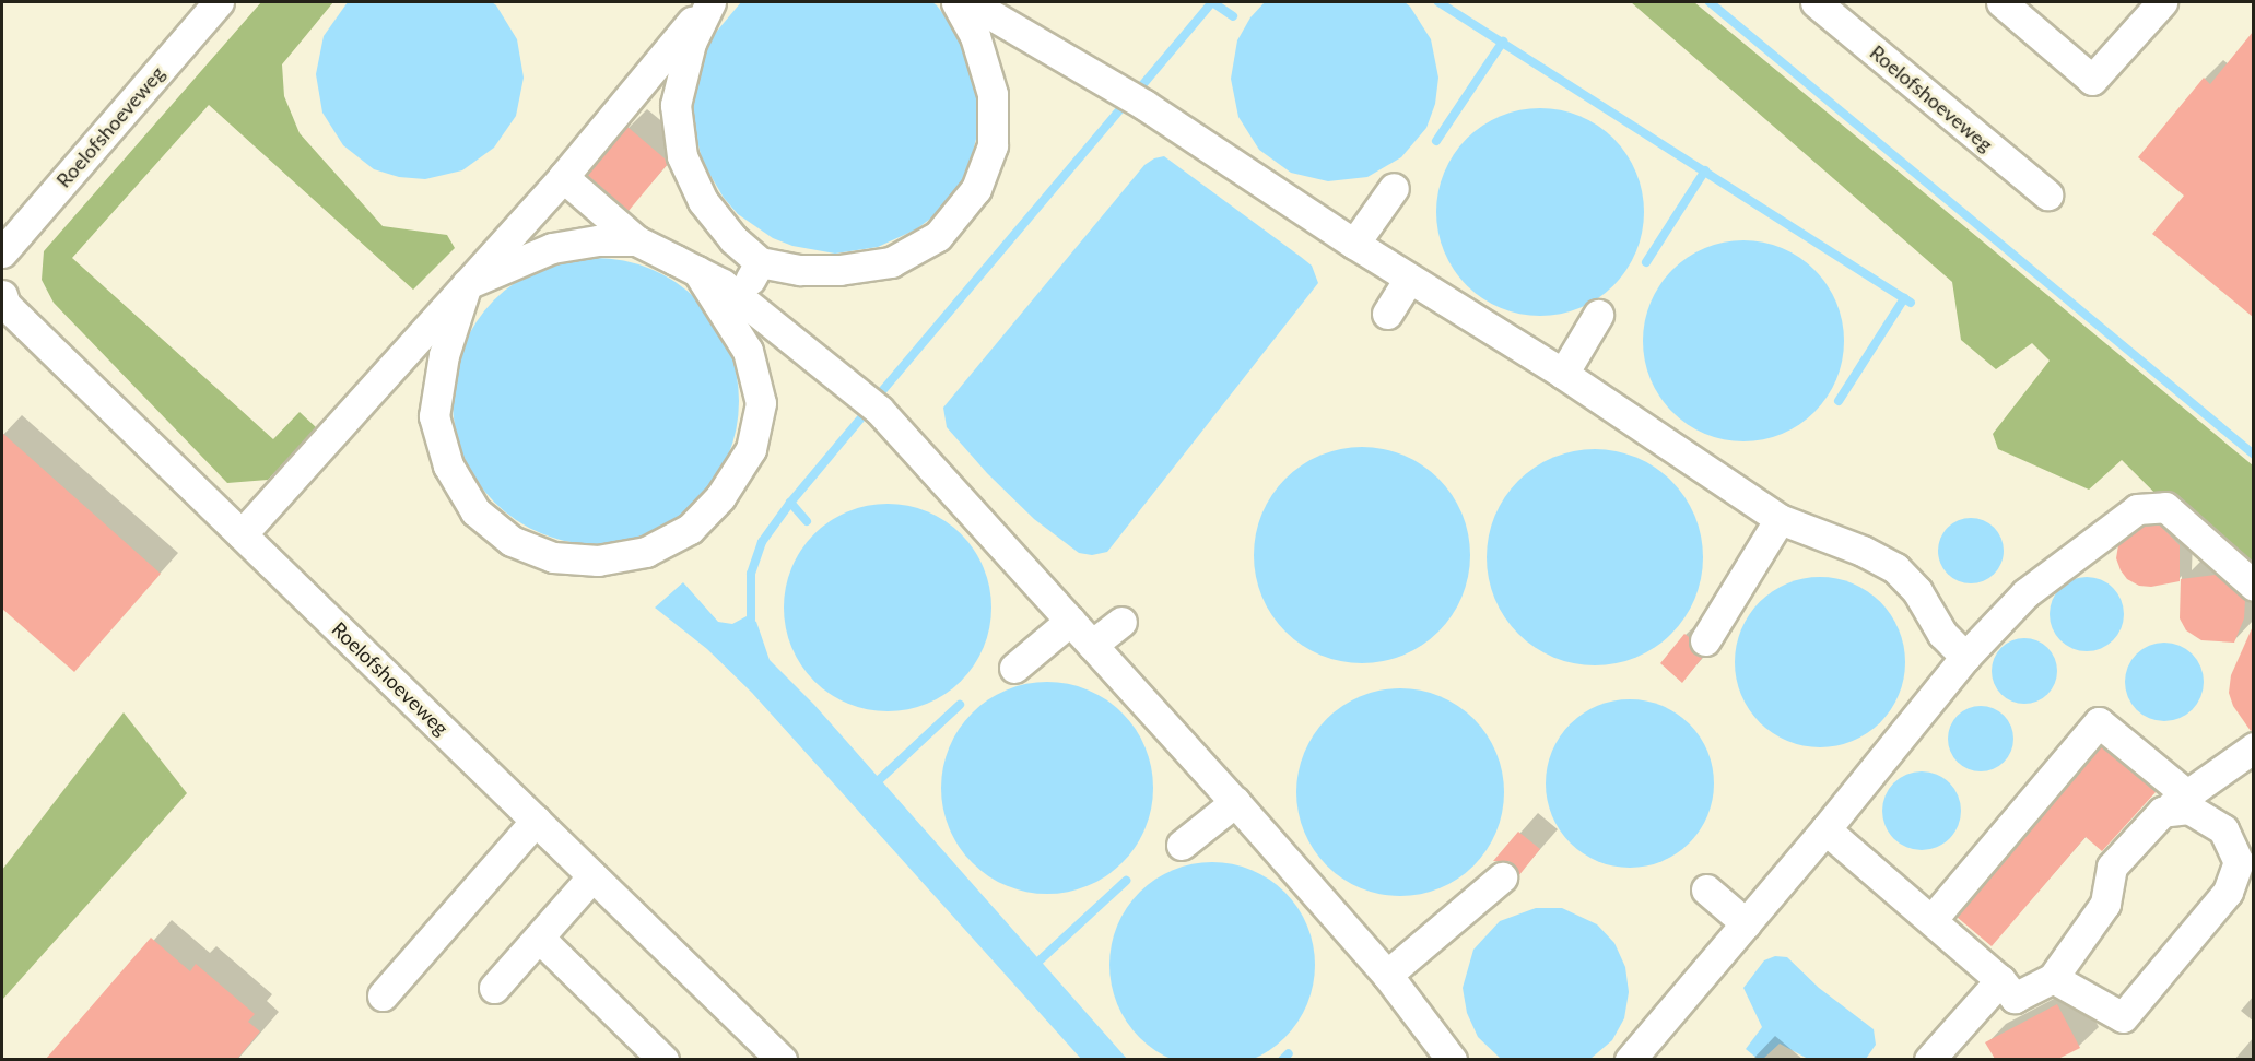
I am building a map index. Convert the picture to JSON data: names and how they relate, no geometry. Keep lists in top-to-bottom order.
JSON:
{
  "streets": {
    "street": ["Roelofshoeveweg"]
  }
}
